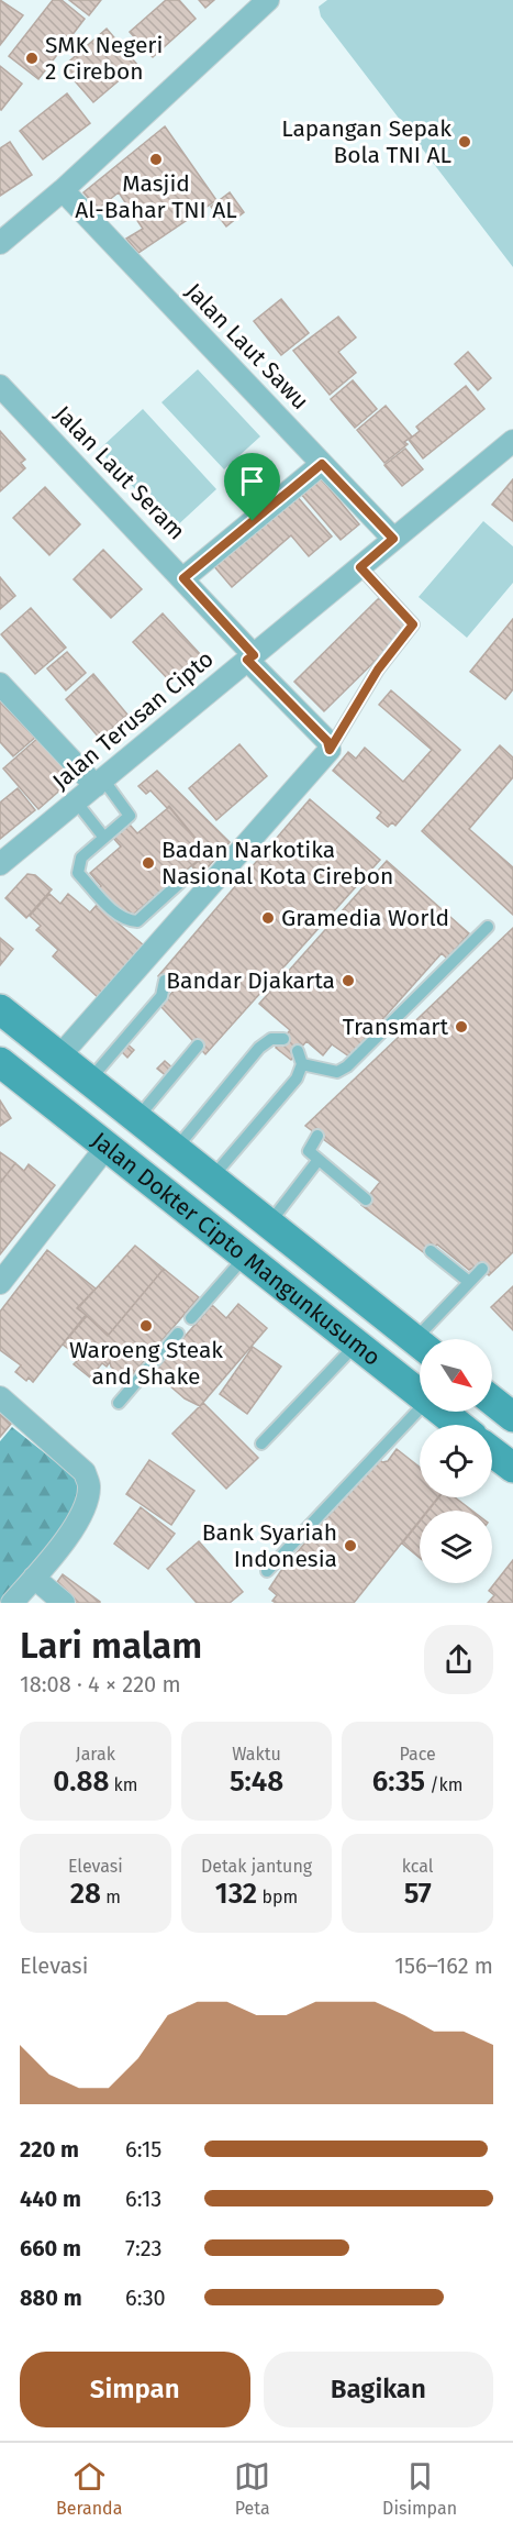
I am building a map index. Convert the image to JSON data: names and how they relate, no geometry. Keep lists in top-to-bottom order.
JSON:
{
  "streets": {
    "main road": ["Jalan Dokter Cipto Mangunkusumo"],
    "street": ["Jalan Laut Sawu", "Jalan Laut Seram", "Jalan Terusan Cipto"]
  },
  "crossings": [
    ["Jalan Laut Sawu", "Jalan Terusan Cipto"],
    ["Jalan Laut Seram", "Jalan Terusan Cipto"]
  ],
  "places": [
    "SMK Negeri 2 Cirebon",
    "Lapangan Sepak Bola TNI AL",
    "Masjid Al-Bahar TNI AL",
    "Badan Narkotika Nasional Kota Cirebon",
    "Gramedia World",
    "Bandar Djakarta",
    "Transmart",
    "Waroeng Steak and Shake",
    "Bank Syariah Indonesia"
  ],
  "north": "bottom right",
  "page": {
    "heading": ["Lari malam", "18:08 · 4 × 220 m"],
    "stats": [
      ["Jarak", "0.88 km"],
      ["Waktu", "5:48"],
      ["Pace", "6:35 /km"],
      ["Elevasi", "28 m"],
      ["Detak jantung", "132 bpm"],
      ["kcal", "57"]
    ],
    "chart": ["Elevasi", "156–162 m"],
    "list": [
      {
        "name": "220 m",
        "note": "6:15"
      },
      {
        "name": "440 m",
        "note": "6:13"
      },
      {
        "name": "660 m",
        "note": "7:23"
      },
      {
        "name": "880 m",
        "note": "6:30"
      }
    ],
    "buttons": ["Simpan", "Bagikan"],
    "tabs": ["Beranda", "Peta", "Disimpan"]
  }
}
